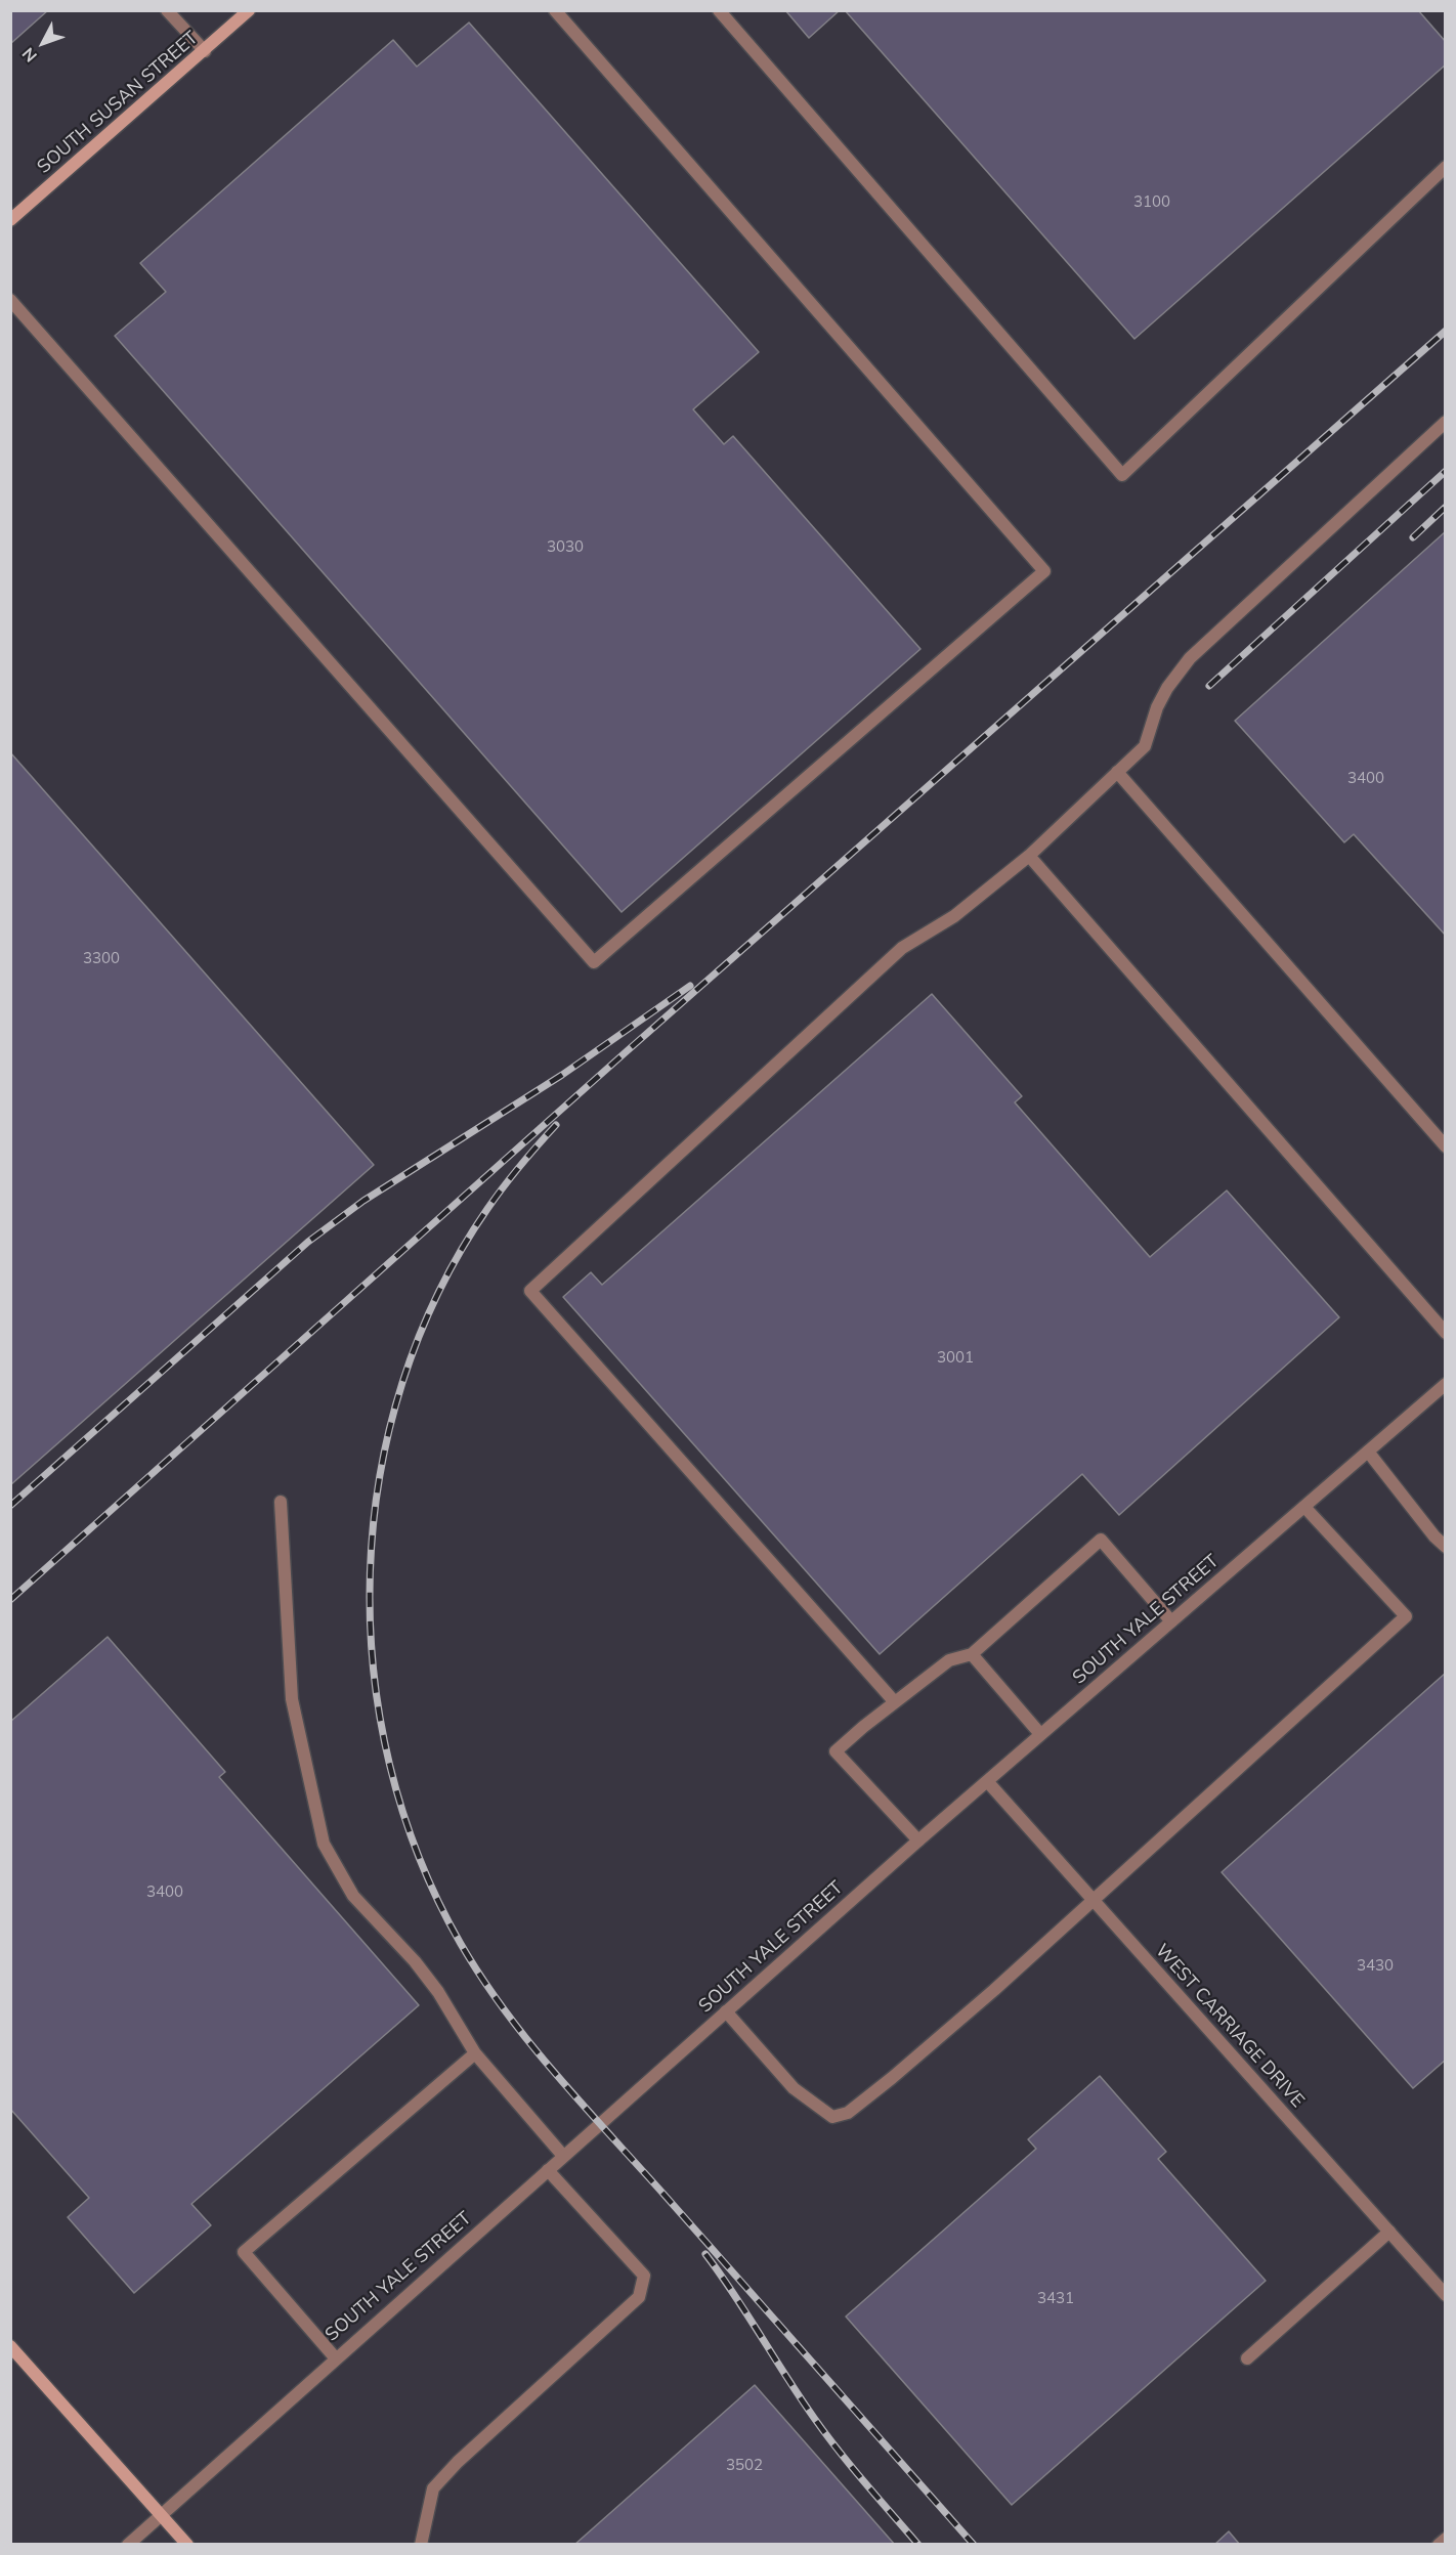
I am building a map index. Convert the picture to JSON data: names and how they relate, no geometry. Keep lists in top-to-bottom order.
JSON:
{
  "streets": {
    "street": ["SOUTH SUSAN STREET", "SOUTH YALE STREET", "WEST CARRIAGE DRIVE"]
  },
  "crossings": [
    ["SOUTH YALE STREET", "WEST CARRIAGE DRIVE"]
  ],
  "house_numbers": [
    "3100",
    "3030",
    "3400",
    "3300",
    "3001",
    "3400",
    "3430",
    "3431",
    "3502"
  ],
  "north": "bottom left"
}
